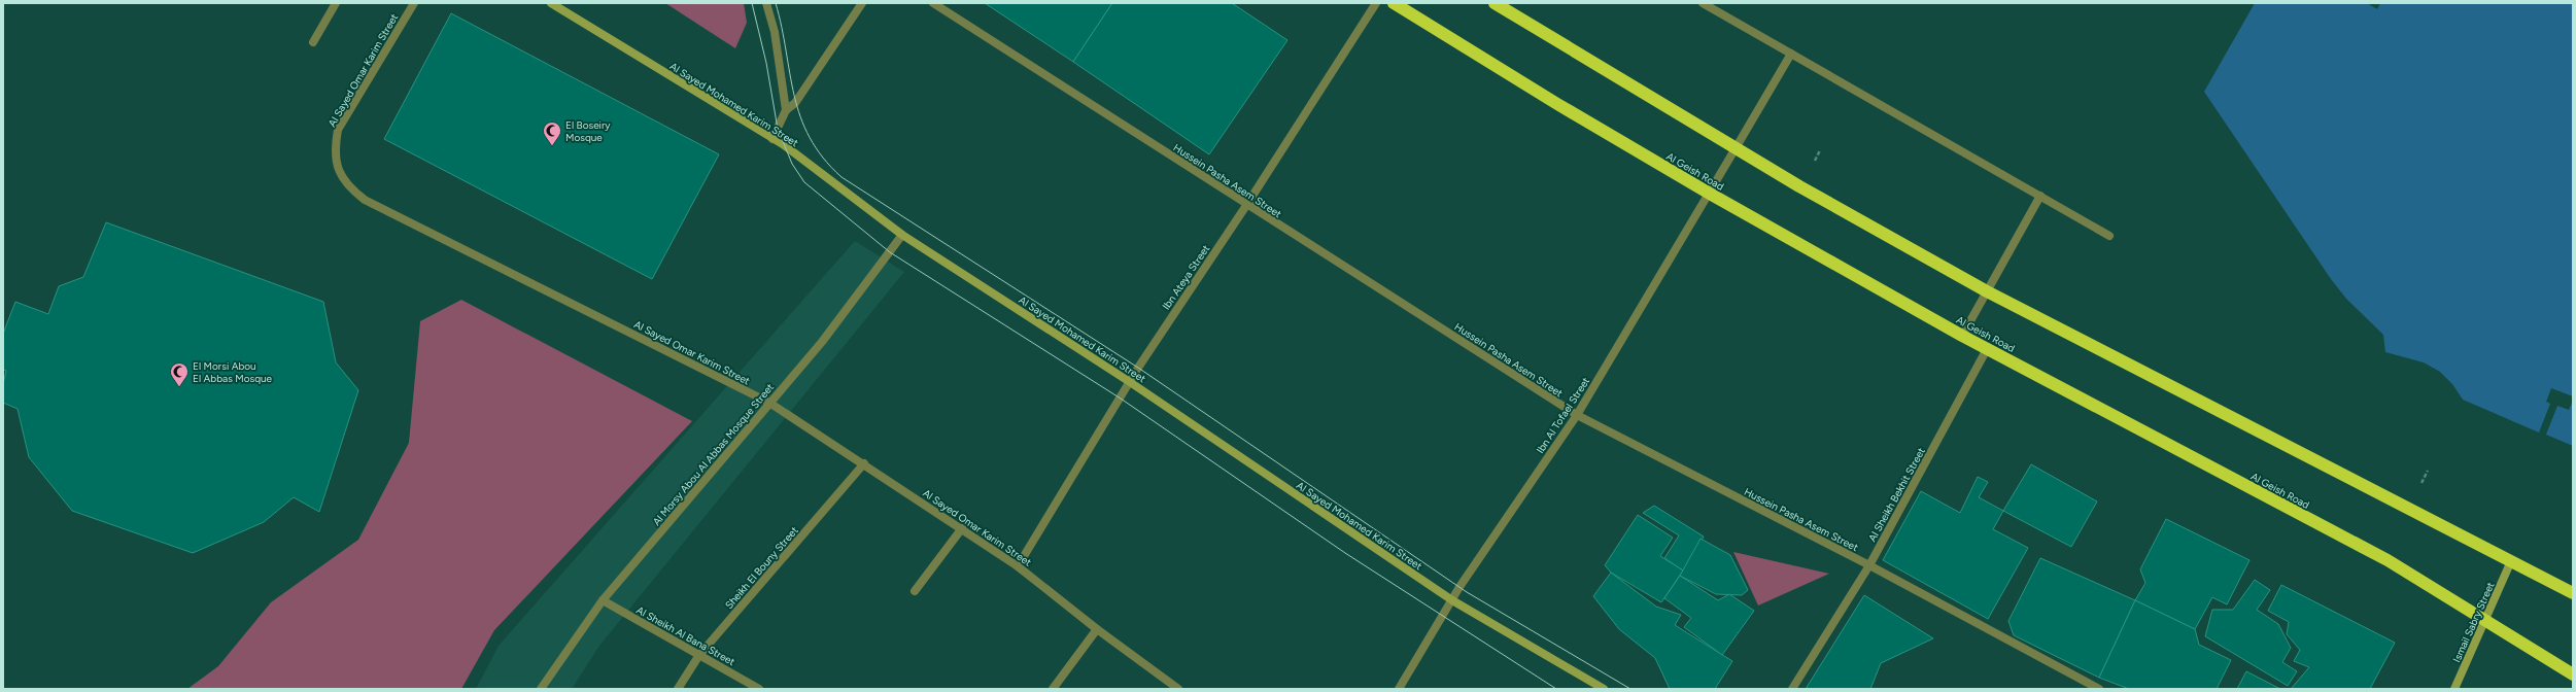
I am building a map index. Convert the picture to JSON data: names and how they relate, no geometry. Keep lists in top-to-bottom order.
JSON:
{
  "streets": {
    "highway": ["Al Geish Road"],
    "main road": ["Al Sayed Mohamed Karim Street", "Ismail Sabry Street"],
    "street": [
      "Al Sayed Omar Karim Street",
      "Hussein Pasha Asem Street",
      "Ibn Ateya Street",
      "Ibn Al Tofael Street",
      "Al Morsy Abou Al Abbas Mosque Street",
      "Al Sheikh Bekhit Street",
      "Sheikh El Bouny Street",
      "Al Sheikh Al Bana Street"
    ]
  },
  "crossings": [
    ["Al Sayed Omar Karim Street", "Ibn Ateya Street"],
    ["Al Sayed Omar Karim Street", "Al Morsy Abou Al Abbas Mosque Street"],
    ["Al Sayed Omar Karim Street", "Sheikh El Bouny Street"],
    ["Al Sayed Mohamed Karim Street", "Ibn Ateya Street"],
    ["Al Sayed Mohamed Karim Street", "Ibn Al Tofael Street"],
    ["Al Sayed Mohamed Karim Street", "Al Morsy Abou Al Abbas Mosque Street"],
    ["Al Geish Road", "Ibn Al Tofael Street"],
    ["Al Geish Road", "Al Sheikh Bekhit Street"],
    ["Al Geish Road", "Ismail Sabry Street"],
    ["Hussein Pasha Asem Street", "Ibn Ateya Street"],
    ["Hussein Pasha Asem Street", "Ibn Al Tofael Street"],
    ["Hussein Pasha Asem Street", "Al Sheikh Bekhit Street"],
    ["Al Morsy Abou Al Abbas Mosque Street", "Al Sheikh Al Bana Street"],
    ["Sheikh El Bouny Street", "Al Sheikh Al Bana Street"]
  ],
  "places": {
    "mosque": ["El Boseiry Mosque", "El Morsi Abou El Abbas Mosque"]
  }
}
